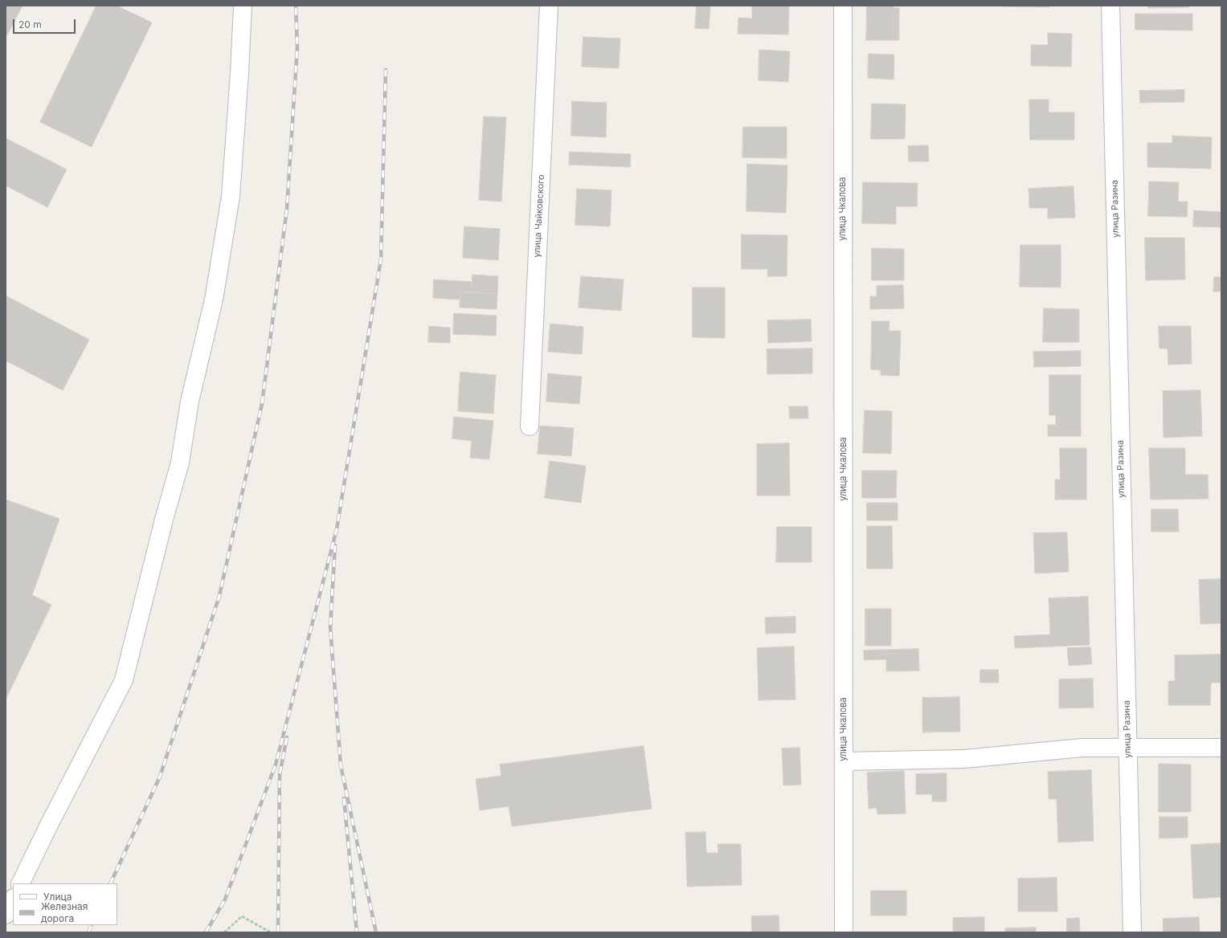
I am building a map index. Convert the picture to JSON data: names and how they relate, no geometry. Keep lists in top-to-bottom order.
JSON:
{
  "streets": {
    "street": ["улица Чкалова", "улица Разина", "улица Чайковского"]
  },
  "legend": ["Улица", "Железная дорога"],
  "scale_bar": "20 m"
}
